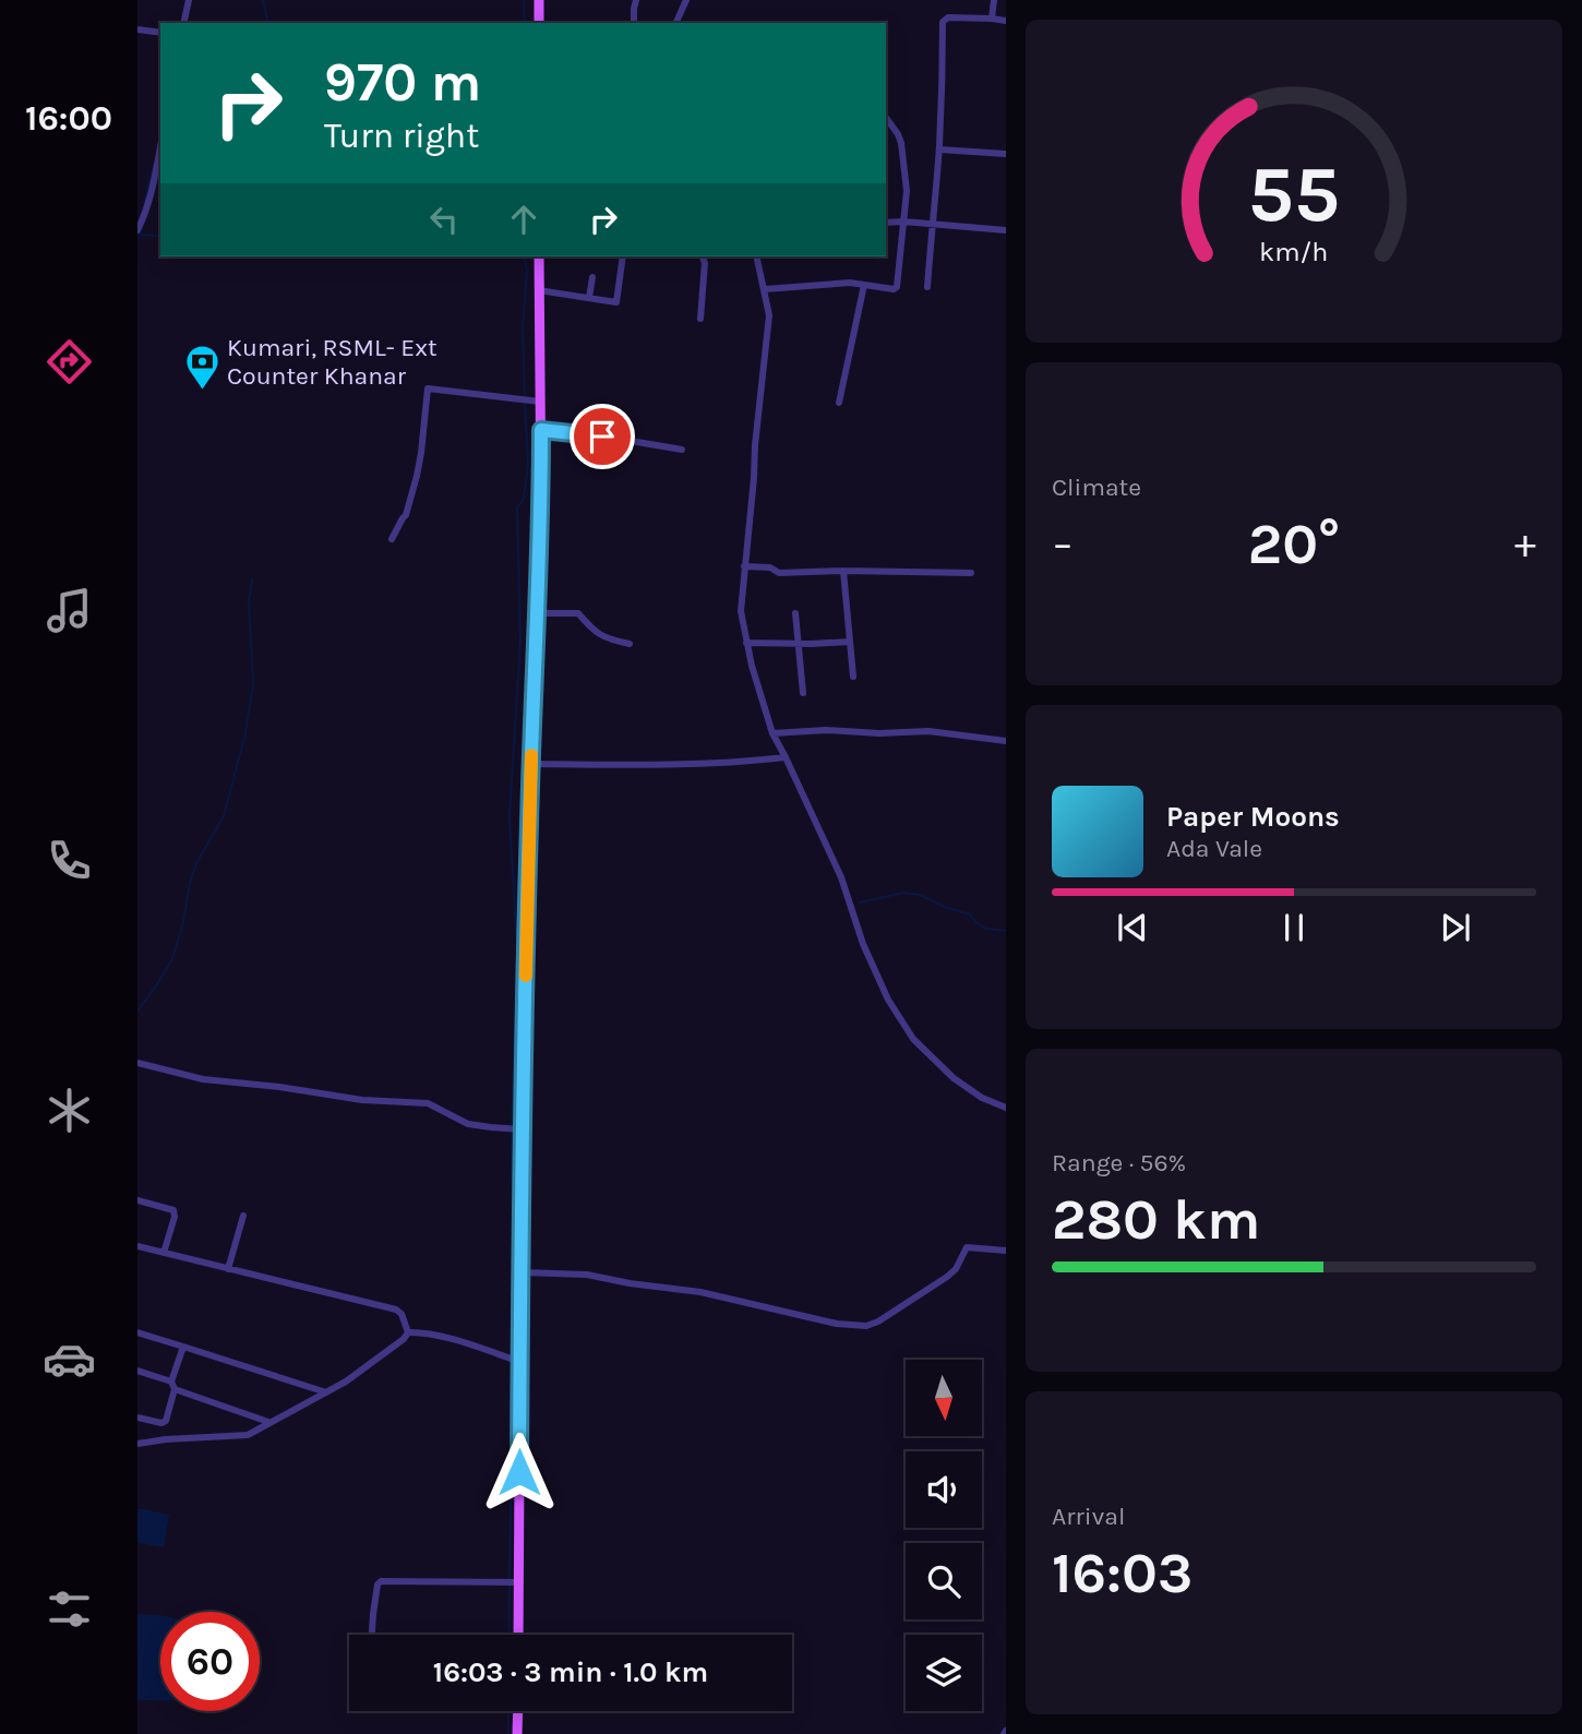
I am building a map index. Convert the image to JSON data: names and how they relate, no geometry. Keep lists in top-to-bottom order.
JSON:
{
  "places": {
    "bank": ["Kumari, RSML- Ext Counter Khanar"]
  },
  "north": "bottom",
  "page": {
    "tabs": "16:00",
    "turn": ["970 m", "Turn right"],
    "tile": [
      "Climate",
      ["Range · 56%", "280 km"],
      ["Arrival", "16:03"]
    ],
    "heat": ["−", "20°", "+"],
    "song": ["Paper Moons", "Ada Vale"],
    "limit": "60",
    "trip": "16:03 · 3 min · 1.0 km",
    "gauge": ["55", "km/h"]
  }
}
